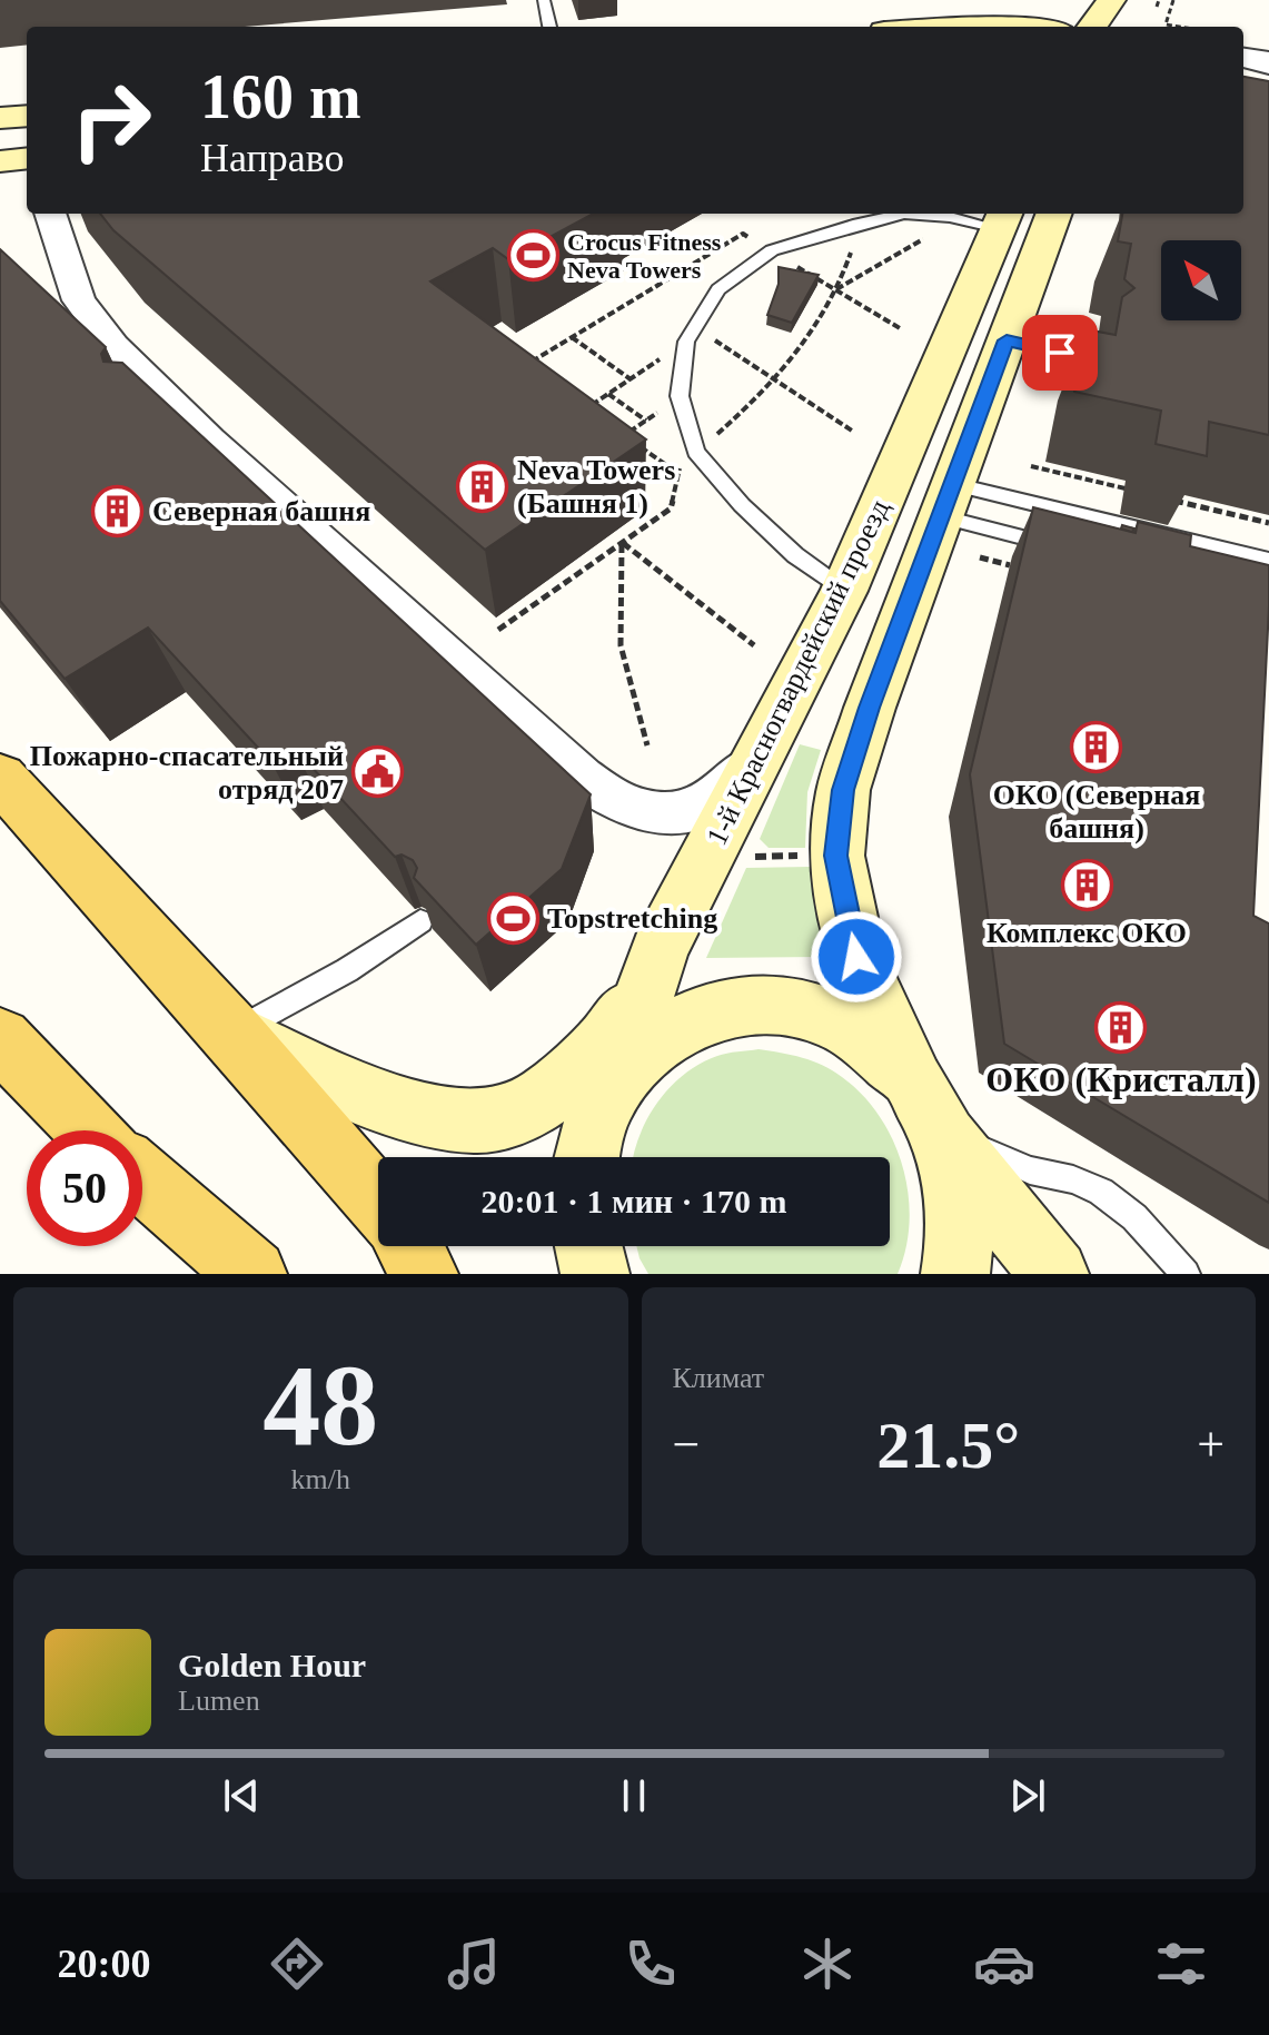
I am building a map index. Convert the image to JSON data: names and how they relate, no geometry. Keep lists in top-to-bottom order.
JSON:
{
  "streets": {
    "main road": ["1-й Красногвардейский проезд"]
  },
  "places": {
    "sports": ["Crocus Fitness Neva Towers", "Topstretching"],
    "building": [
      "Neva Towers (Башня 1)",
      "Северная башня",
      "ОКО (Северная башня)",
      "Комплекс ОКО",
      "ОКО (Кристалл)"
    ],
    "public building": ["Пожарно-спасательный отряд 207"]
  },
  "north": "top left",
  "page": {
    "turn": ["160 m", "Направо"],
    "limit": "50",
    "trip": "20:01 · 1 мин · 170 m",
    "tile": [
      ["48", "km/h"],
      "Климат"
    ],
    "heat": ["−", "21.5°", "+"],
    "song": ["Golden Hour", "Lumen"],
    "tabs": "20:00"
  }
}
